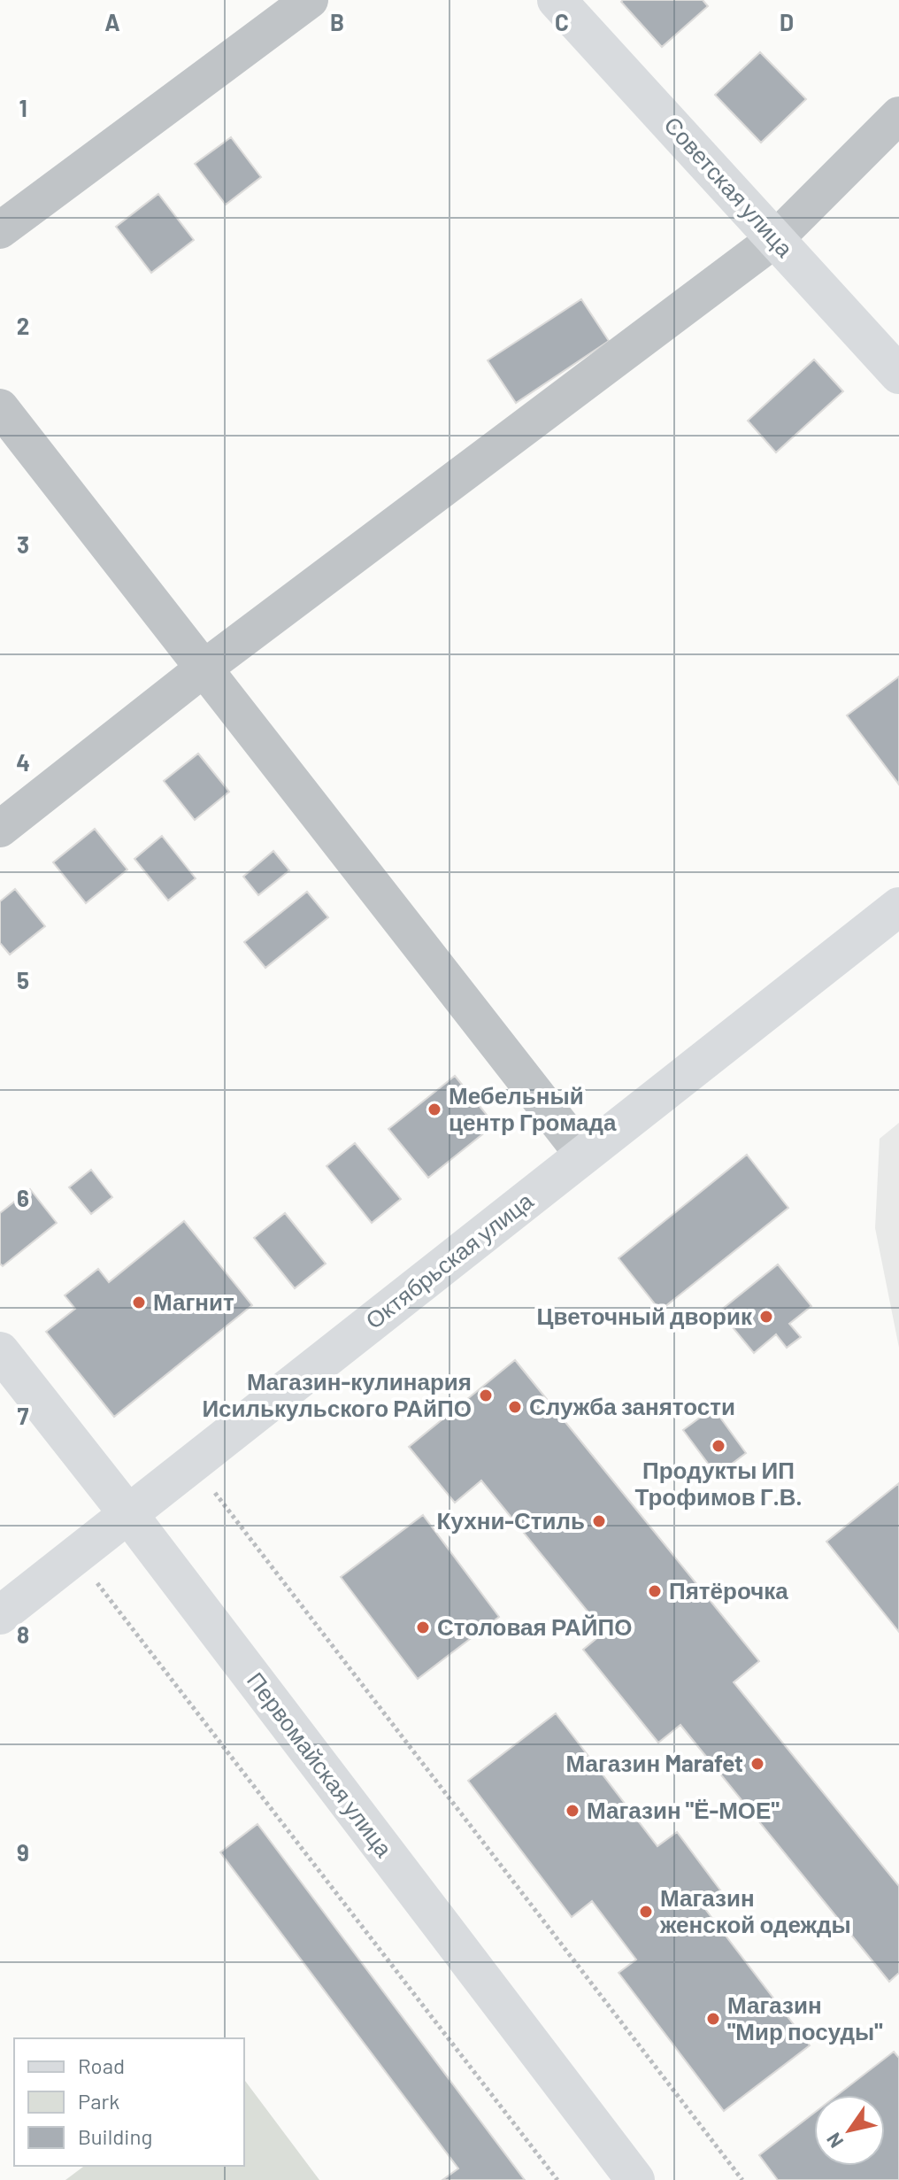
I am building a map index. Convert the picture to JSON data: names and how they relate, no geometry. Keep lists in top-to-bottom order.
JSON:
{
  "streets": {
    "street": ["Советская улица", "Октябрьская улица", "Первомайская улица"]
  },
  "crossings": [
    ["Октябрьская улица", "Первомайская улица"]
  ],
  "places": [
    "Мебельный центр Громада",
    "Магнит",
    "Цветочный дворик",
    "Магазин-кулинария Исилькульского РАйПО",
    "Служба занятости",
    "Продукты ИП Трофимов Г.В.",
    "Кухни-Стиль",
    "Пятёрочка",
    "Столовая РАЙПО",
    "Магазин Marafet",
    "Магазин \"Ё-МОЕ\"",
    "Магазин женской одежды",
    "Магазин \"Мир посуды\""
  ],
  "legend": ["Road", "Park", "Building"],
  "north": "bottom left",
  "grid": {
    "columns": [
      "A",
      "B",
      "C",
      "D"
    ],
    "rows": [
      "1",
      "2",
      "3",
      "4",
      "5",
      "6",
      "7",
      "8",
      "9"
    ]
  }
}
